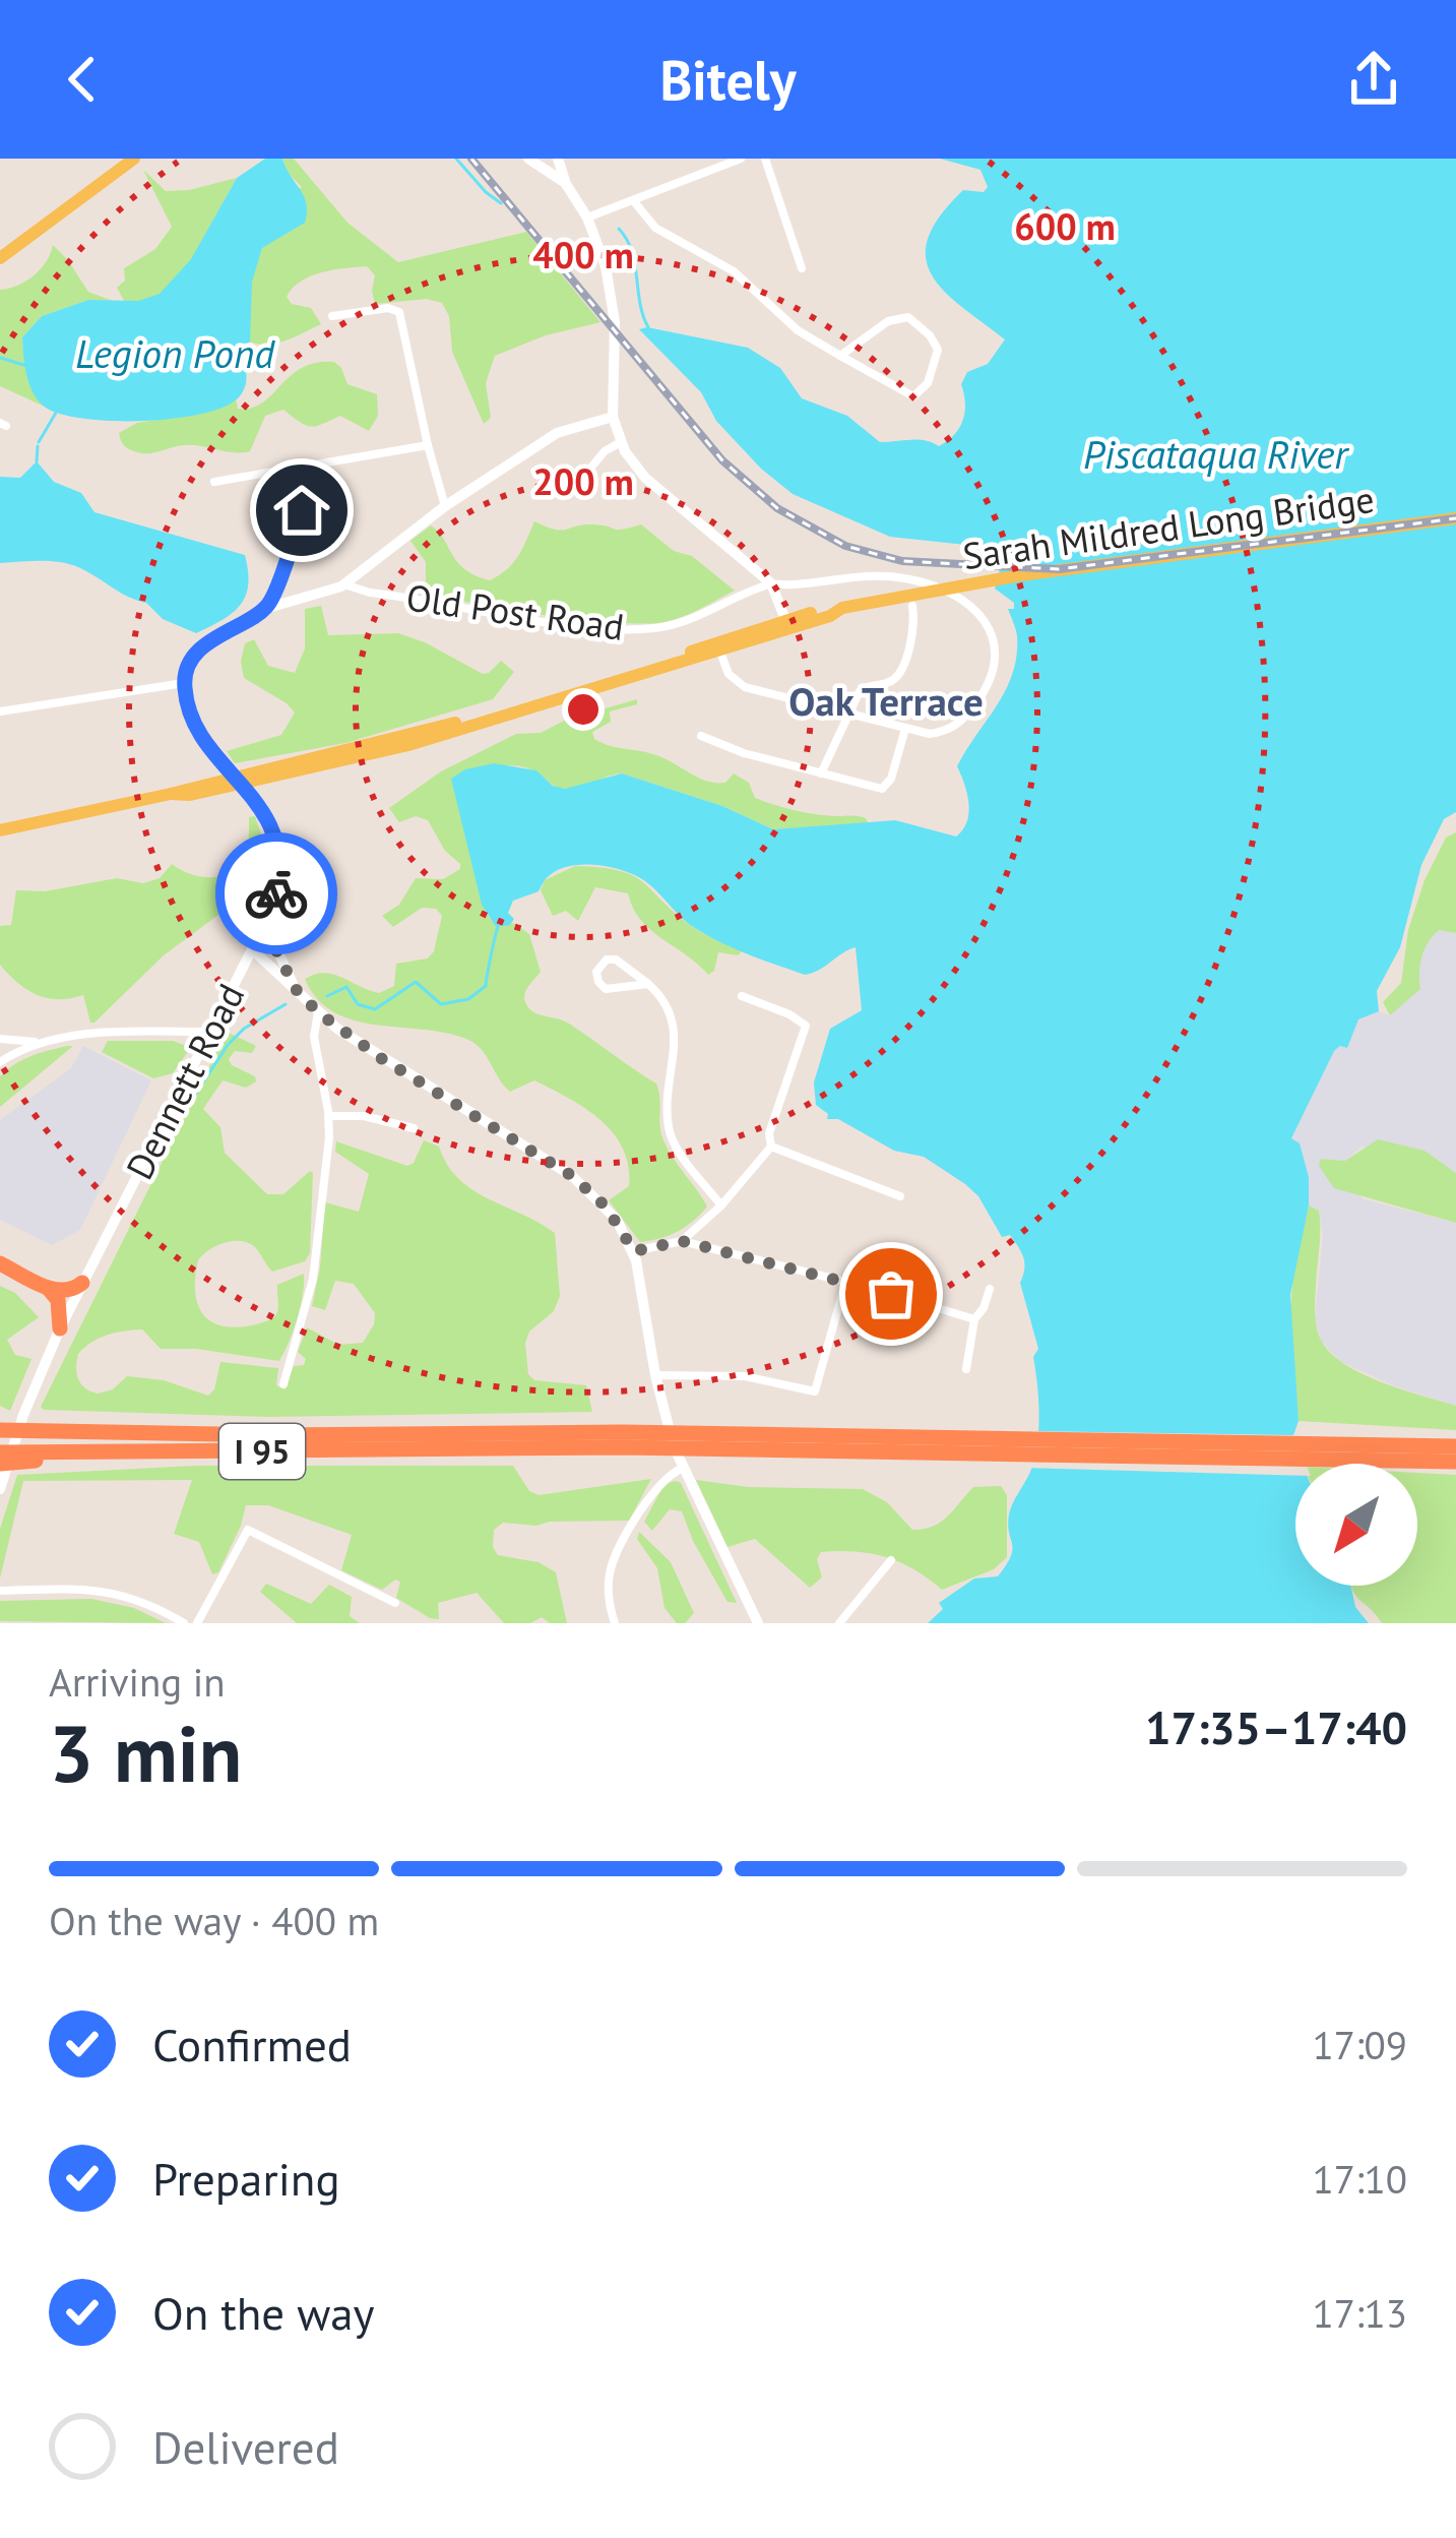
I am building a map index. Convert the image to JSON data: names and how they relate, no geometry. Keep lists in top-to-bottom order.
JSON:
{
  "streets": {
    "highway": ["I 95"],
    "main road": ["Sarah Mildred Long Bridge", "Old Post Road", "Dennett Road"]
  },
  "crossings": [
    ["Old Post Road", "Dennett Road"]
  ],
  "districts": ["Oak Terrace"],
  "water": ["Legion Pond", "Piscataqua River"],
  "north": "bottom left",
  "page": {
    "header": "Bitely",
    "heading": ["3 min", "Arriving in", "17:35–17:40"],
    "bar": "On the way · 400 m",
    "list": [
      ["Confirmed", "17:09"],
      ["Preparing", "17:10"],
      ["On the way", "17:13"],
      "Delivered"
    ]
  },
  "rings": ["600 m", "400 m", "200 m"]
}
